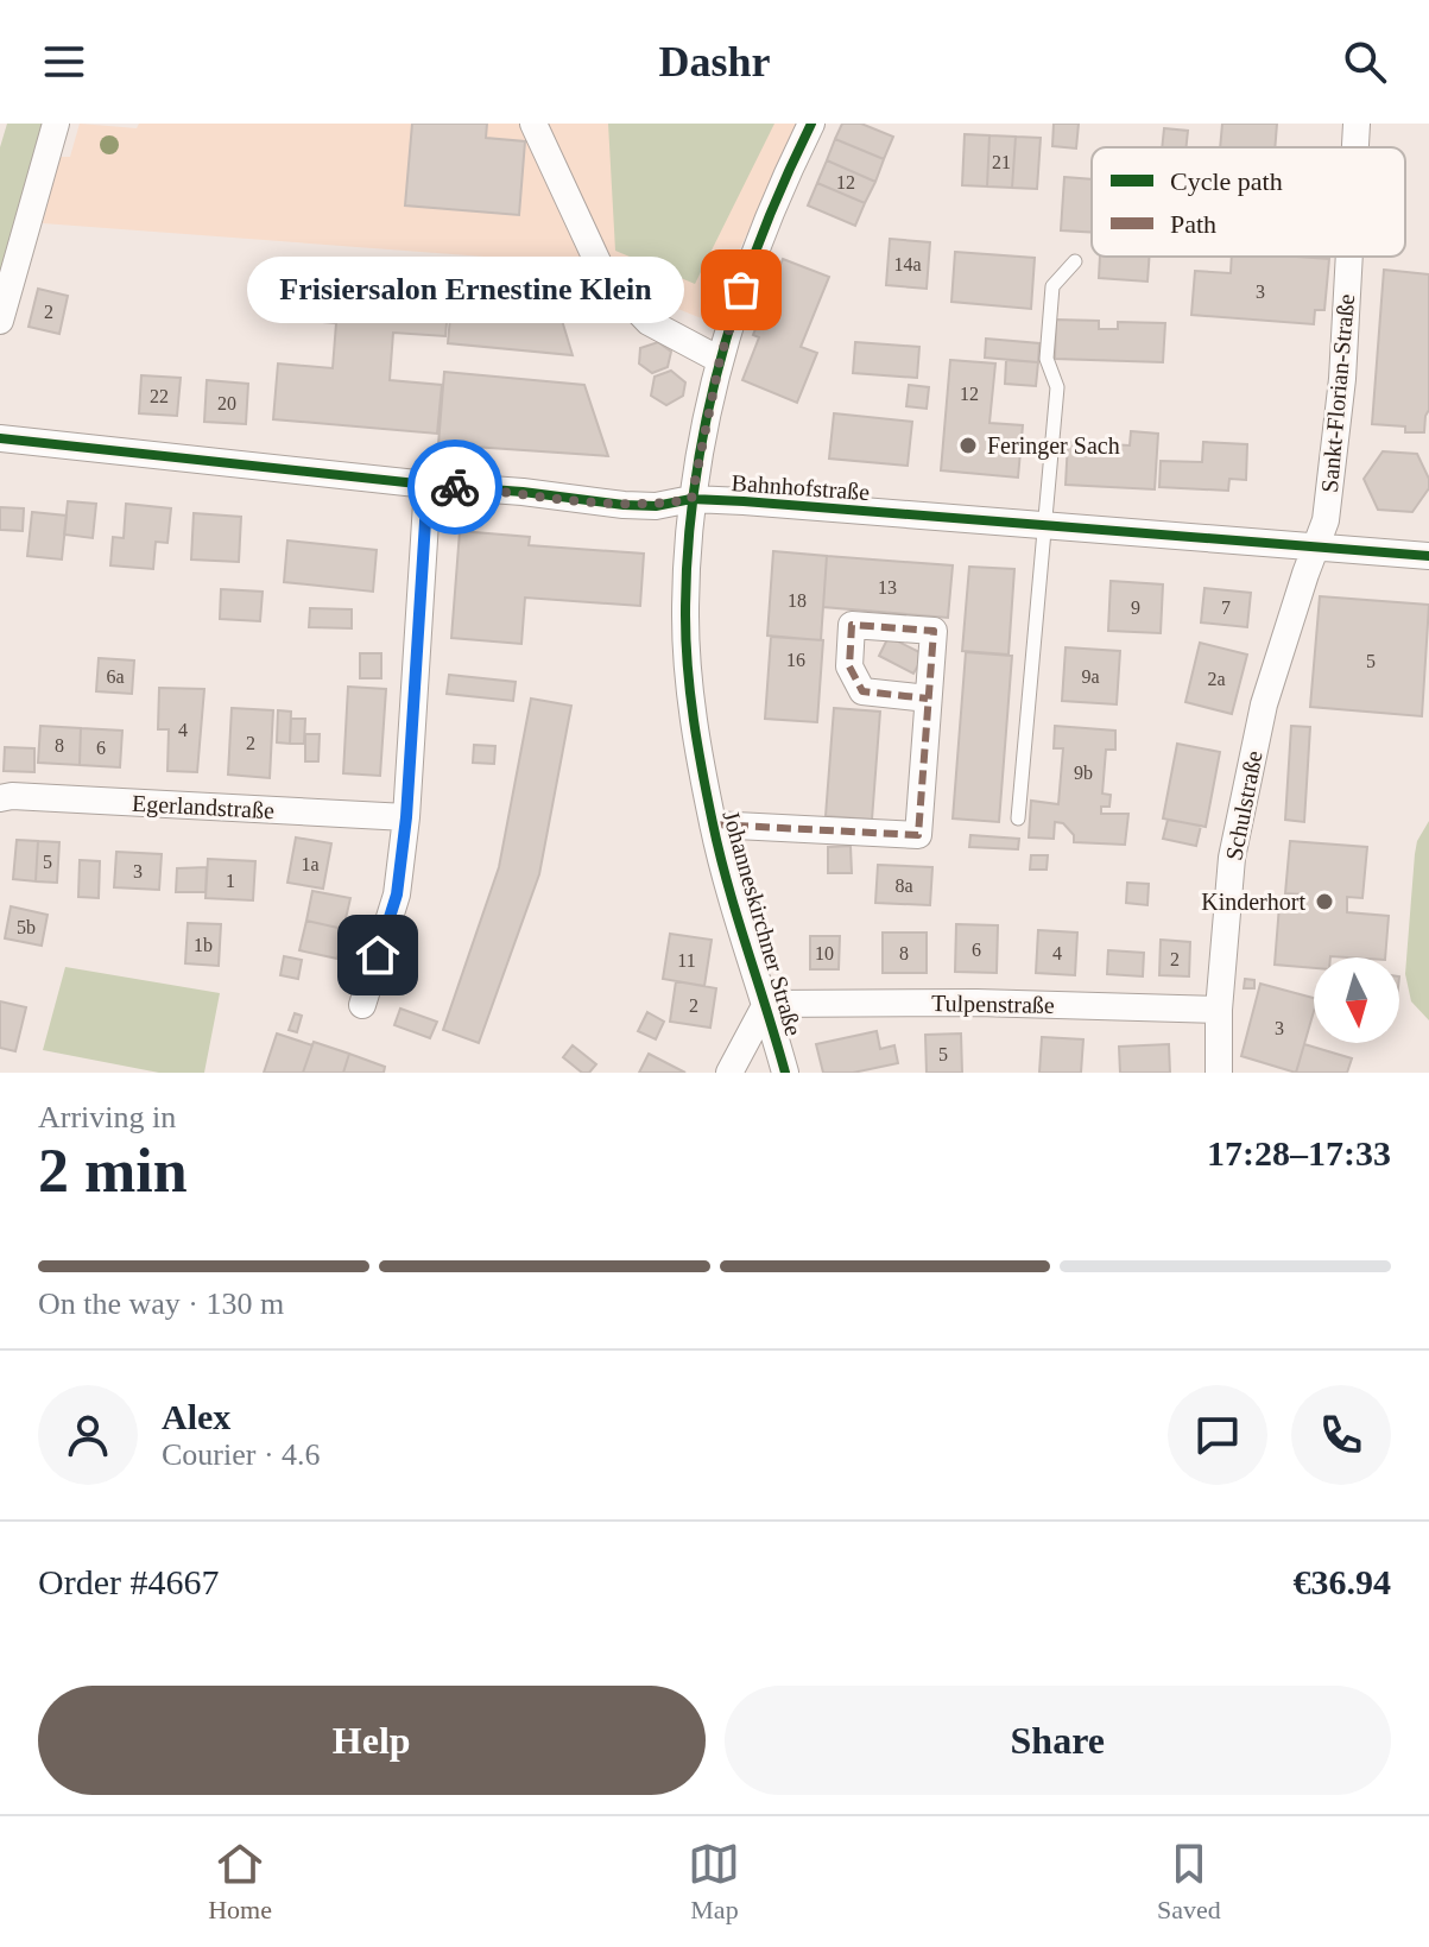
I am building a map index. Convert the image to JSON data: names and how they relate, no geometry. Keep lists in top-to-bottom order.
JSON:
{
  "streets": {
    "street": [
      "Sankt-Florian-Straße",
      "Bahnhofstraße",
      "Schulstraße",
      "Egerlandstraße",
      "Johanneskirchner Straße",
      "Tulpenstraße"
    ]
  },
  "crossings": [
    ["Sankt-Florian-Straße", "Bahnhofstraße"],
    ["Sankt-Florian-Straße", "Schulstraße"],
    ["Bahnhofstraße", "Schulstraße"],
    ["Bahnhofstraße", "Johanneskirchner Straße"],
    ["Schulstraße", "Tulpenstraße"],
    ["Johanneskirchner Straße", "Tulpenstraße"]
  ],
  "places": ["Frisiersalon Ernestine Klein", "Feringer Sach", "Kinderhort"],
  "house_numbers": [
    "21",
    "12",
    "14a",
    "3",
    "2",
    "12",
    "22",
    "20",
    "13",
    "18",
    "9",
    "7",
    "16",
    "5",
    "6a",
    "9a",
    "2a",
    "4",
    "2",
    "8",
    "6",
    "9b",
    "5",
    "1a",
    "3",
    "1",
    "8a",
    "5b",
    "1b",
    "6",
    "10",
    "8",
    "4",
    "2",
    "11",
    "2",
    "3",
    "5"
  ],
  "legend": ["Cycle path", "Path"],
  "north": "bottom",
  "page": {
    "header": "Dashr",
    "bubble": "Frisiersalon Ernestine Klein",
    "heading": ["2 min", "Arriving in", "17:28–17:33"],
    "panel": [
      "Alex",
      "Courier · 4.6",
      "Order #4667",
      "€36.94"
    ],
    "bar": "On the way · 130 m",
    "buttons": ["Help", "Share"],
    "tabs": ["Home", "Map", "Saved"]
  }
}
